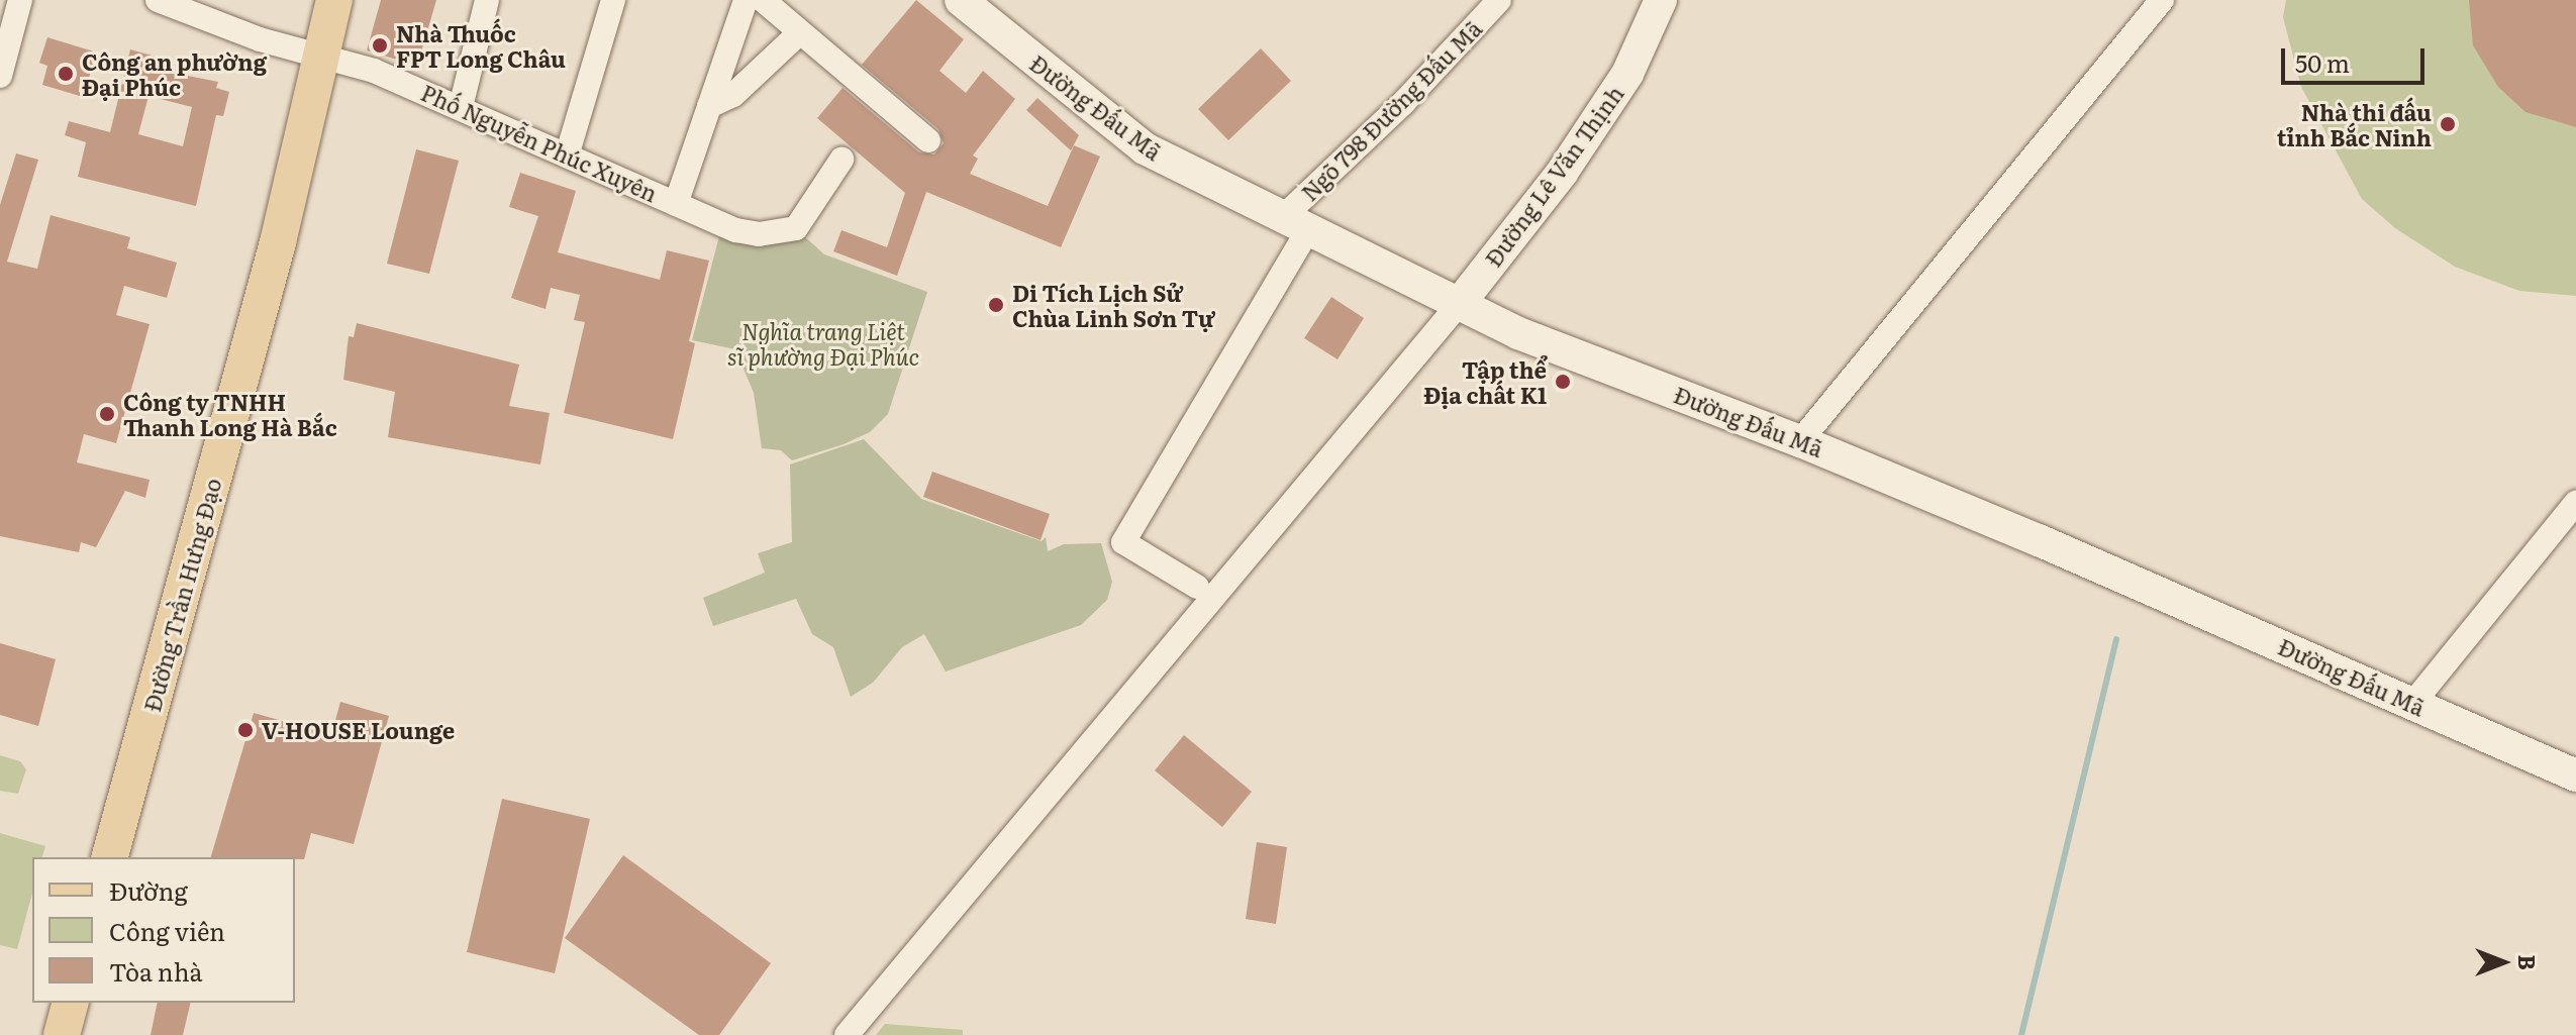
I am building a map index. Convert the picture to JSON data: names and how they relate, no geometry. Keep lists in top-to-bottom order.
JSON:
{
  "streets": {
    "main road": ["Đường Trần Hưng Đạo"],
    "street": [
      "Đường Đấu Mã",
      "Ngõ 798 Đường Đấu Mã",
      "Phố Nguyễn Phúc Xuyên",
      "Đường Lê Văn Thịnh"
    ]
  },
  "crossings": [
    ["Đường Đấu Mã", "Ngõ 798 Đường Đấu Mã"],
    ["Đường Đấu Mã", "Đường Lê Văn Thịnh"],
    ["Phố Nguyễn Phúc Xuyên", "Đường Trần Hưng Đạo"]
  ],
  "parks": ["Nghĩa trang Liệt sĩ phường Đại Phúc"],
  "places": [
    "Nhà Thuốc FPT Long Châu",
    "Công an phường Đại Phúc",
    "Nhà thi đấu tỉnh Bắc Ninh",
    "Di Tích Lịch Sử Chùa Linh Sơn Tự",
    "Tập thể Địa chất K1",
    "Công ty TNHH Thanh Long Hà Bắc",
    "V-HOUSE Lounge"
  ],
  "legend": ["Đường", "Công viên", "Tòa nhà"],
  "scale_bar": "50 m",
  "north": "right"
}
